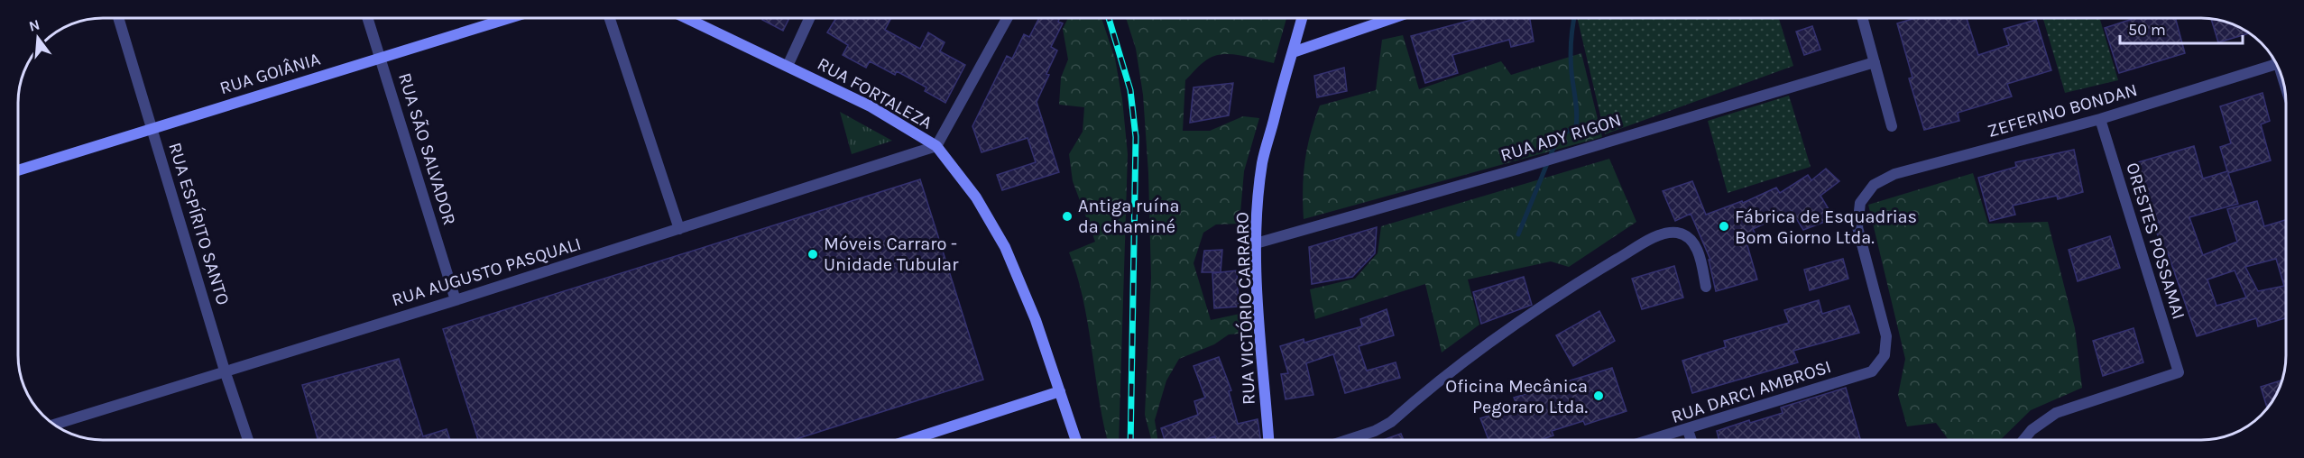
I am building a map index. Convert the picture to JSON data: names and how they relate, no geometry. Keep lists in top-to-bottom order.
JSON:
{
  "streets": {
    "main road": ["RUA GOIÂNIA", "RUA FORTALEZA", "RUA VICTÓRIO CARRARO"],
    "street": [
      "ZEFERINO BONDAN",
      "RUA ADY RIGON",
      "RUA SÃO SALVADOR",
      "RUA ESPÍRITO SANTO",
      "ORESTES POSSAMAI",
      "RUA AUGUSTO PASQUALI",
      "RUA DARCI AMBROSI"
    ]
  },
  "crossings": [
    ["RUA GOIÂNIA", "RUA SÃO SALVADOR"],
    ["RUA GOIÂNIA", "RUA ESPÍRITO SANTO"],
    ["RUA FORTALEZA", "RUA AUGUSTO PASQUALI"],
    ["ZEFERINO BONDAN", "ORESTES POSSAMAI"],
    ["ZEFERINO BONDAN", "RUA DARCI AMBROSI"],
    ["RUA ADY RIGON", "RUA VICTÓRIO CARRARO"],
    ["RUA SÃO SALVADOR", "RUA AUGUSTO PASQUALI"],
    ["RUA ESPÍRITO SANTO", "RUA AUGUSTO PASQUALI"]
  ],
  "places": [
    "Antiga ruína da chaminé",
    "Fábrica de Esquadrias Bom Giorno Ltda.",
    "Móveis Carraro - Unidade Tubular",
    "Oficina Mecânica Pegoraro Ltda."
  ],
  "scale_bar": "50 m",
  "north": "top"
}
